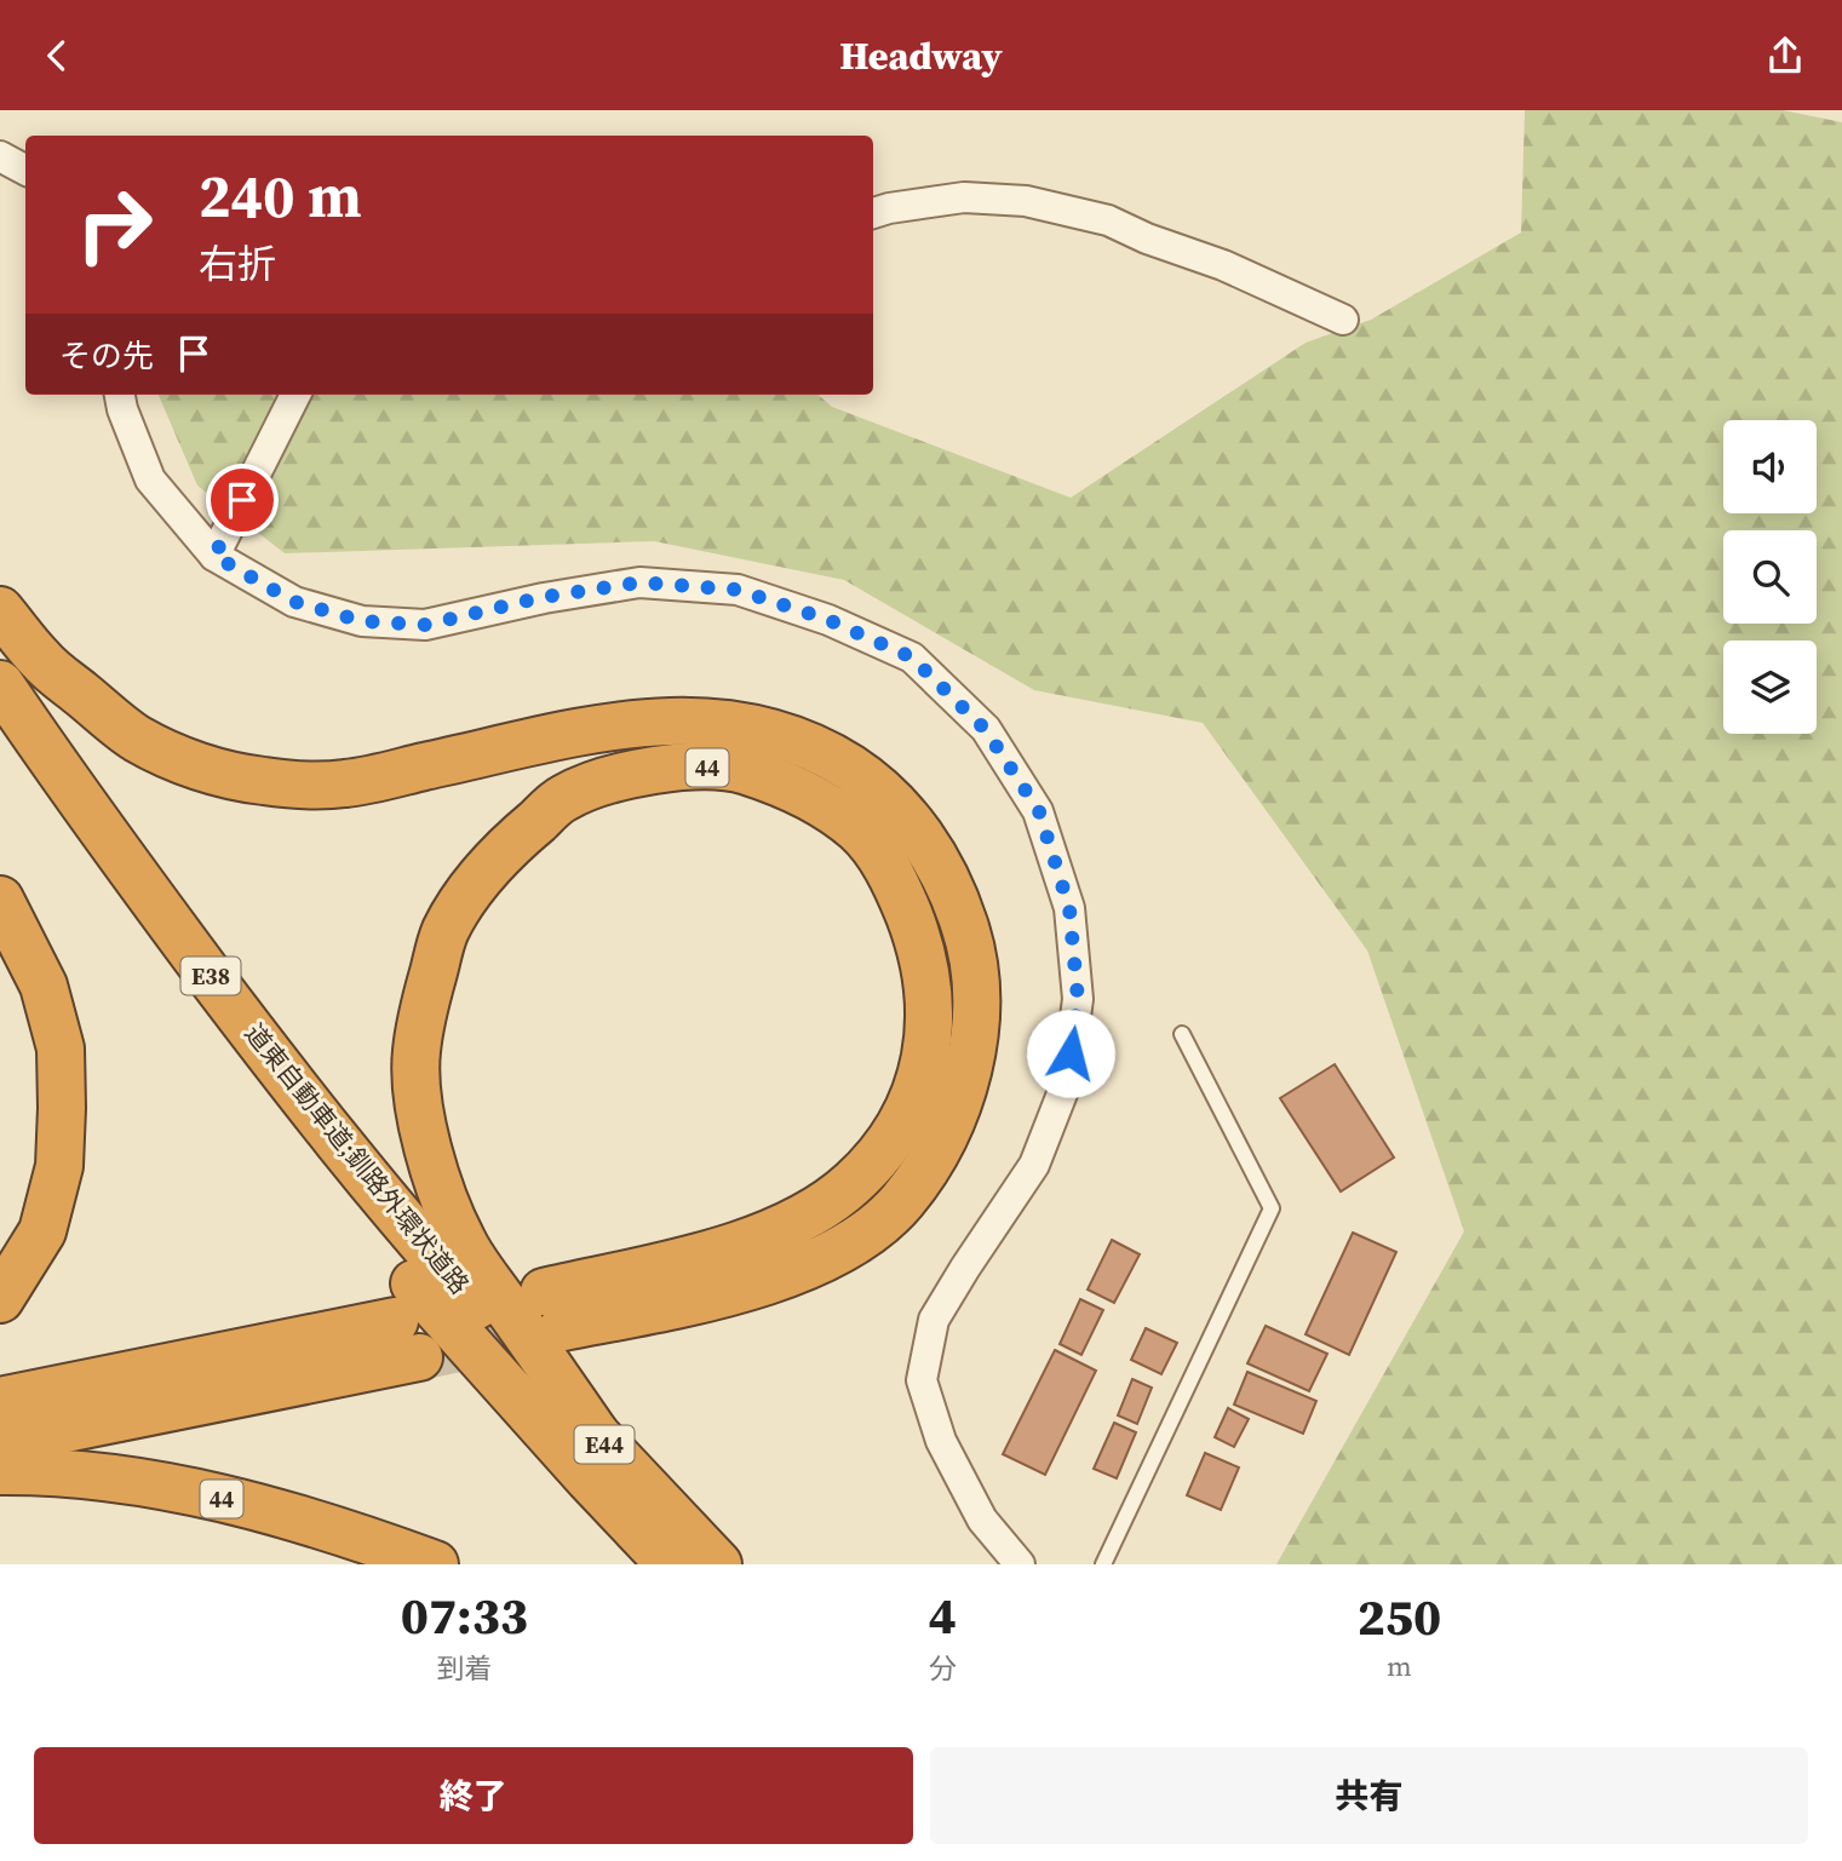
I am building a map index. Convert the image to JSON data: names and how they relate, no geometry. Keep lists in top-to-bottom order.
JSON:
{
  "streets": {
    "highway": [
      "44",
      "E38",
      "道東自動車道;釧路外環状道路",
      "E44"
    ]
  },
  "crossings": [
    ["44", "道東自動車道;釧路外環状道路"]
  ],
  "page": {
    "header": "Headway",
    "turn": ["240 m", "右折"],
    "then": "その先",
    "eta": [
      "07:33",
      "到着",
      "4",
      "分",
      "250",
      "m"
    ],
    "buttons": ["終了", "共有"]
  }
}
